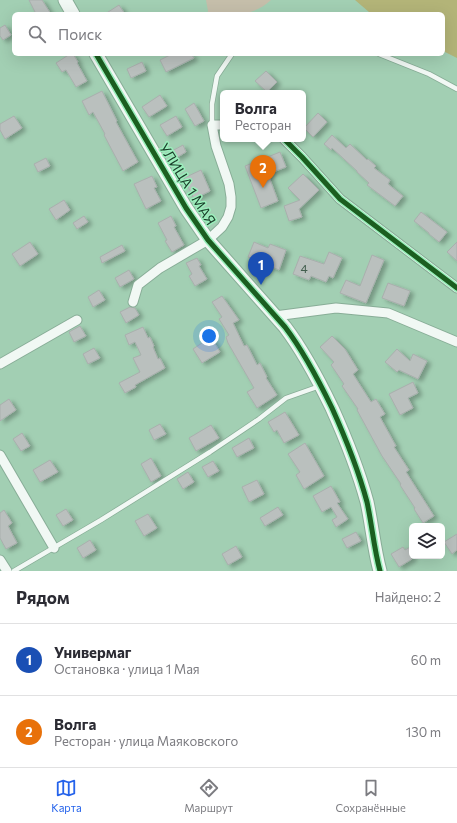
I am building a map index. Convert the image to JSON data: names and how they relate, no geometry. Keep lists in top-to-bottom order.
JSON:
{
  "streets": {
    "street": ["УЛИЦА 1 МАЯ"]
  },
  "house_numbers": ["4"],
  "page": {
    "search": "Поиск",
    "popup": ["Волга", "Ресторан"],
    "pins": ["2", "1"],
    "heading": ["Рядом", "Найдено: 2"],
    "list": [
      {
        "mark": "1",
        "name": "Универмаг",
        "note": "Остановка · улица 1 Мая",
        "value": "60 m"
      },
      {
        "mark": "2",
        "name": "Волга",
        "note": "Ресторан · улица Маяковского",
        "value": "130 m"
      }
    ],
    "nav": ["Карта", "Маршрут", "Сохранённые"]
  }
}
